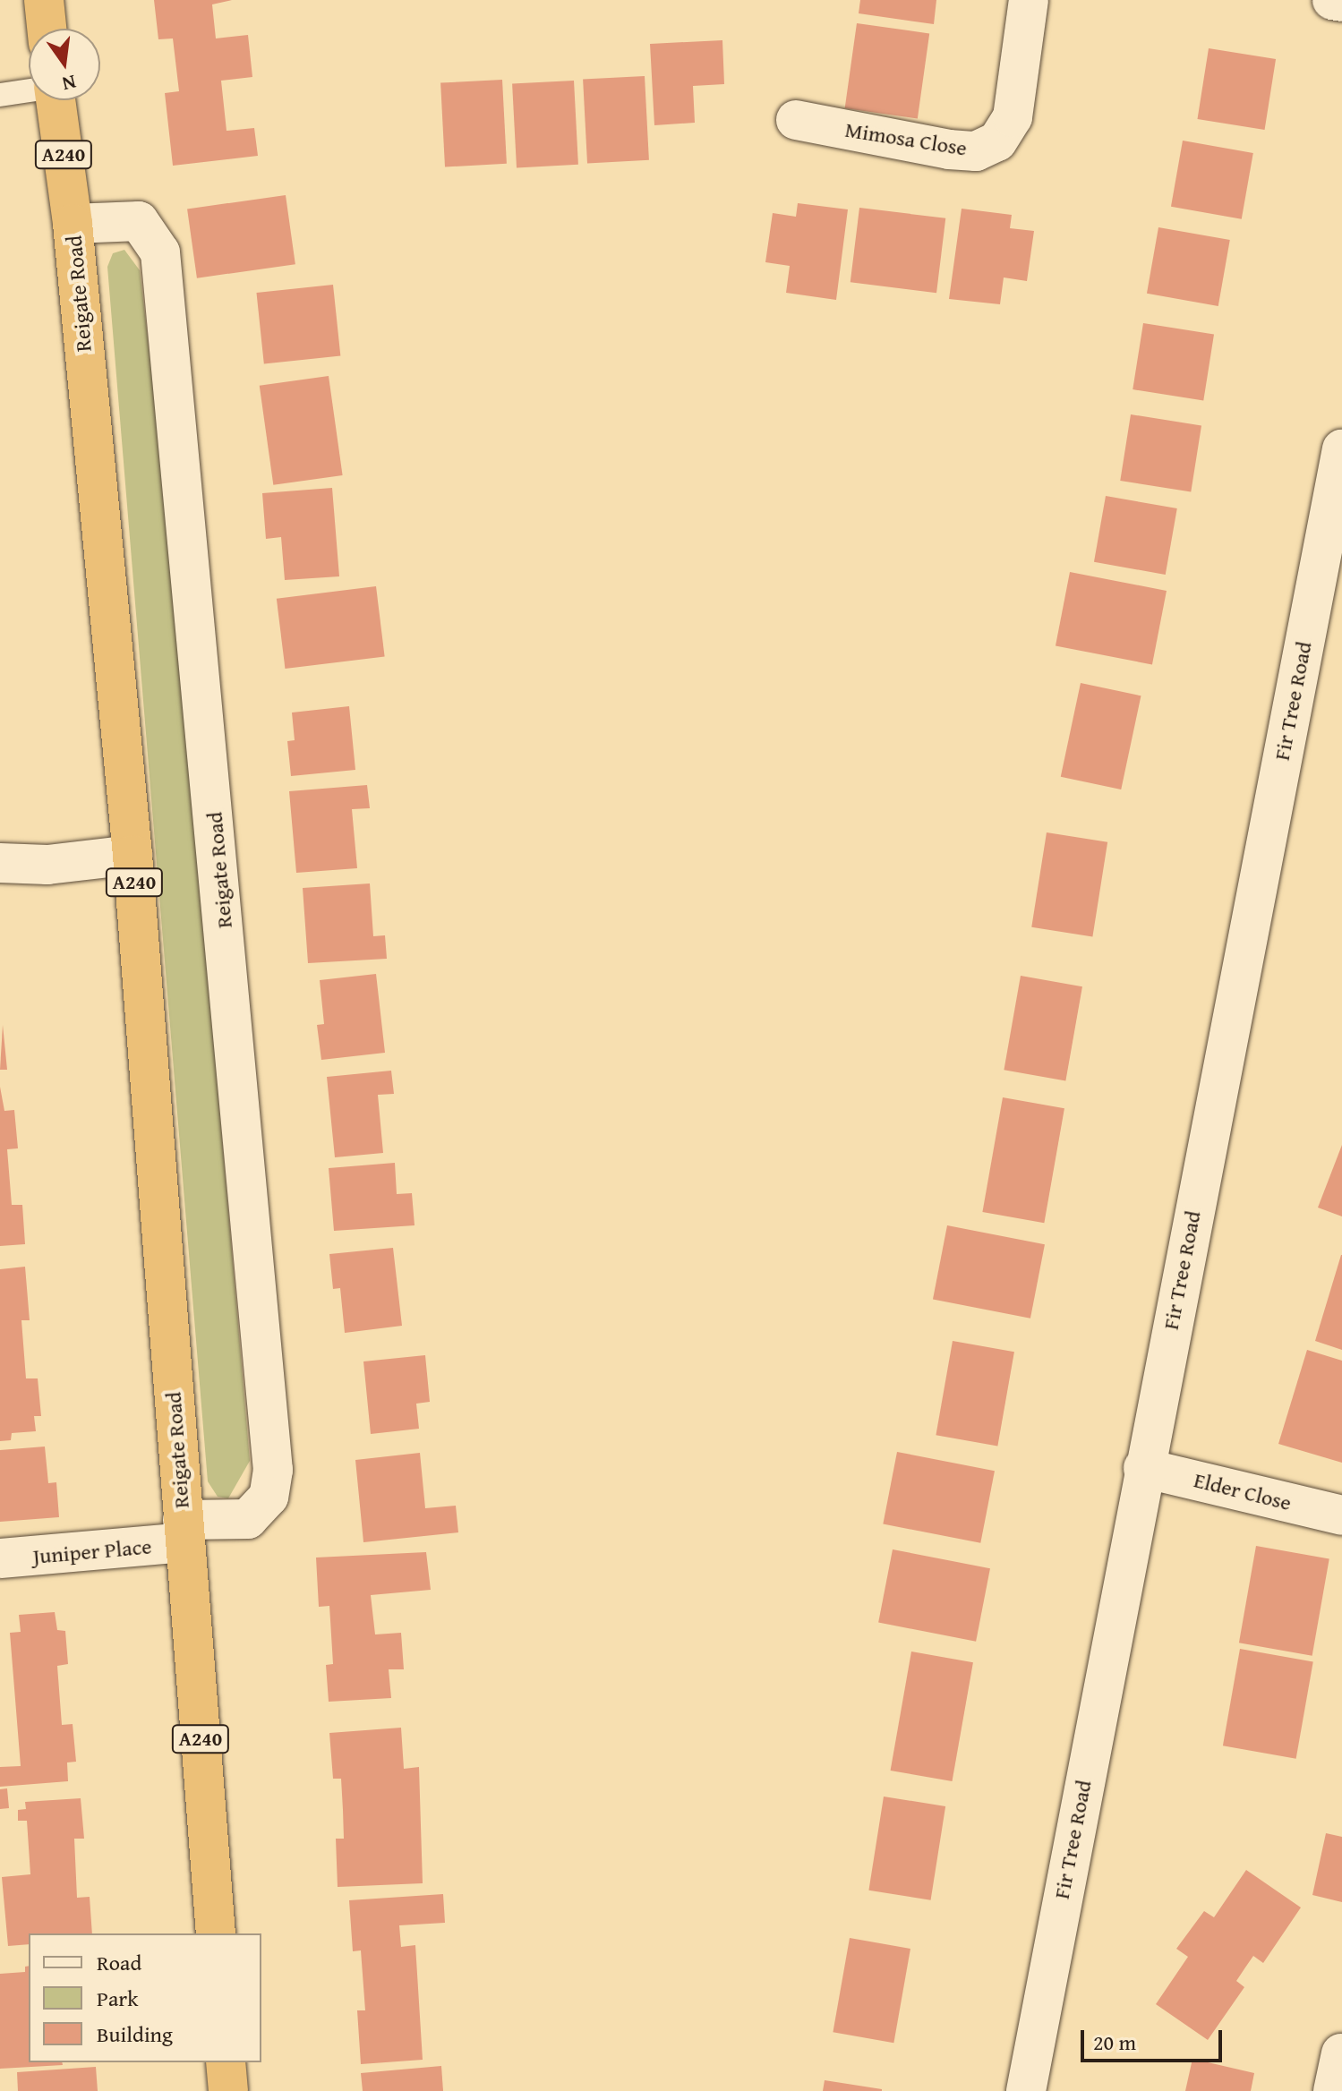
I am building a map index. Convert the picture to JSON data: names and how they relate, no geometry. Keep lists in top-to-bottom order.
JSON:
{
  "streets": {
    "highway": ["A240", "Reigate Road"],
    "street": [
      "Mimosa Close",
      "Fir Tree Road",
      "Elder Close",
      "Juniper Place"
    ]
  },
  "crossings": [
    ["Reigate Road", "Juniper Place"],
    ["Fir Tree Road", "Elder Close"]
  ],
  "legend": ["Road", "Park", "Building"],
  "scale_bar": "20 m",
  "north": "bottom"
}
